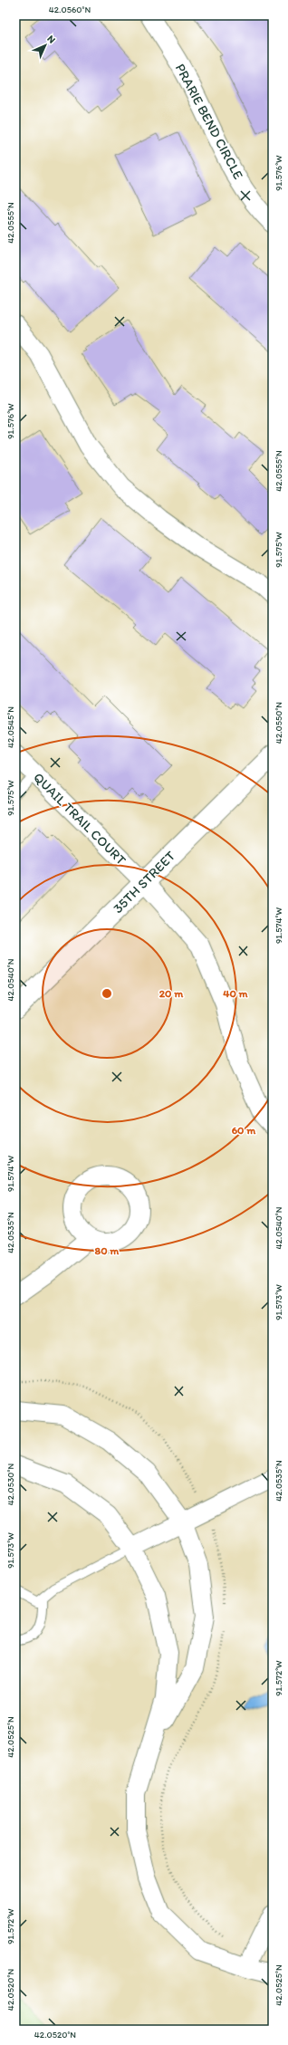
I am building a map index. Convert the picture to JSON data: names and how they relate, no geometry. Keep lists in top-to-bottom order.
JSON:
{
  "streets": {
    "street": ["PRARIE BEND CIRCLE", "QUAIL TRAIL COURT", "35TH STREET"]
  },
  "crossings": [
    ["QUAIL TRAIL COURT", "35TH STREET"]
  ],
  "north": "top right",
  "coordinates": [
    "42.0560°N",
    "91.576°W",
    "42.0555°N",
    "91.575°W",
    "42.0550°N",
    "42.0545°N",
    "91.574°W",
    "42.0540°N",
    "42.0535°N",
    "91.573°W",
    "42.0530°N",
    "91.572°W",
    "42.0525°N",
    "42.0520°N"
  ],
  "rings": [
    "20 m",
    "40 m",
    "60 m",
    "80 m"
  ]
}
